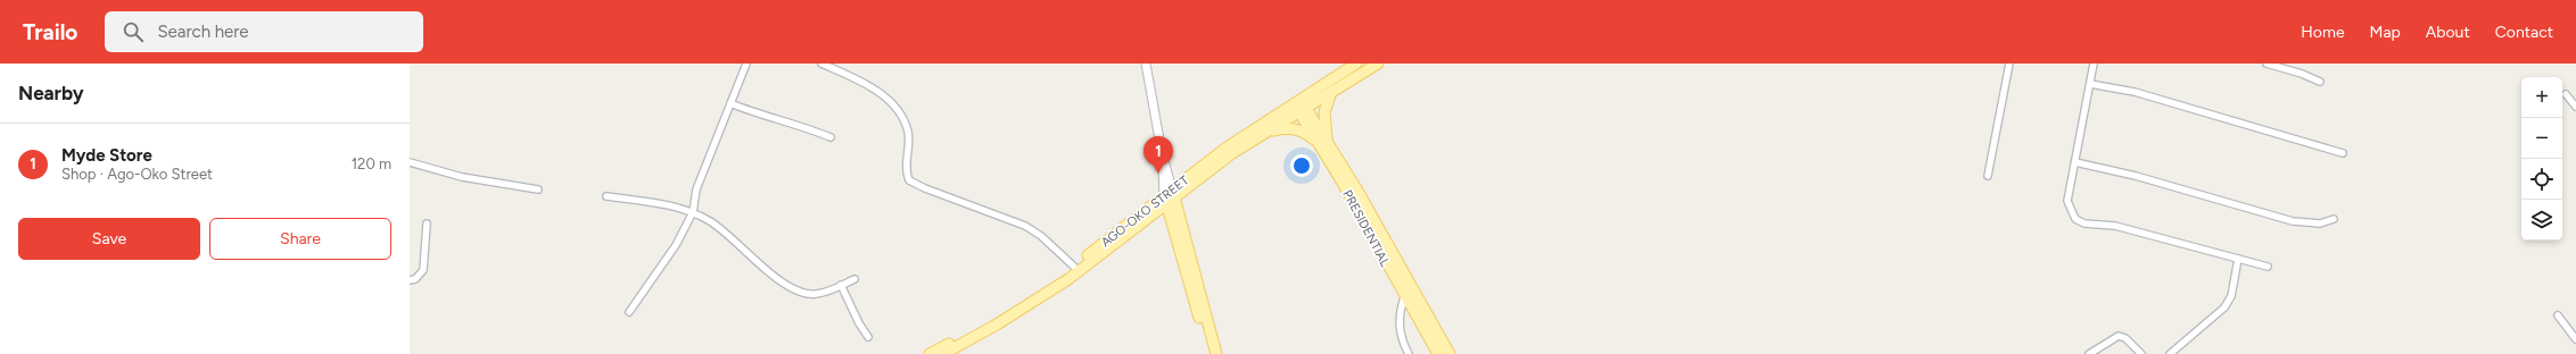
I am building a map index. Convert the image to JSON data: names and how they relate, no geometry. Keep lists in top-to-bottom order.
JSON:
{
  "streets": {
    "main road": ["AGO-OKO STREET", "PRESIDENTIAL"]
  },
  "crossings": [
    ["AGO-OKO STREET", "PRESIDENTIAL"]
  ],
  "page": {
    "header": "Trailo",
    "search": "Search here",
    "nav": [
      "Home",
      "Map",
      "About",
      "Contact"
    ],
    "heading": "Nearby",
    "map_buttons": ["+", "−"],
    "list": [
      {
        "mark": "1",
        "name": "Myde Store",
        "note": "Shop · Ago-Oko Street",
        "value": "120 m"
      }
    ],
    "pins": "1",
    "buttons": ["Save", "Share"]
  }
}
